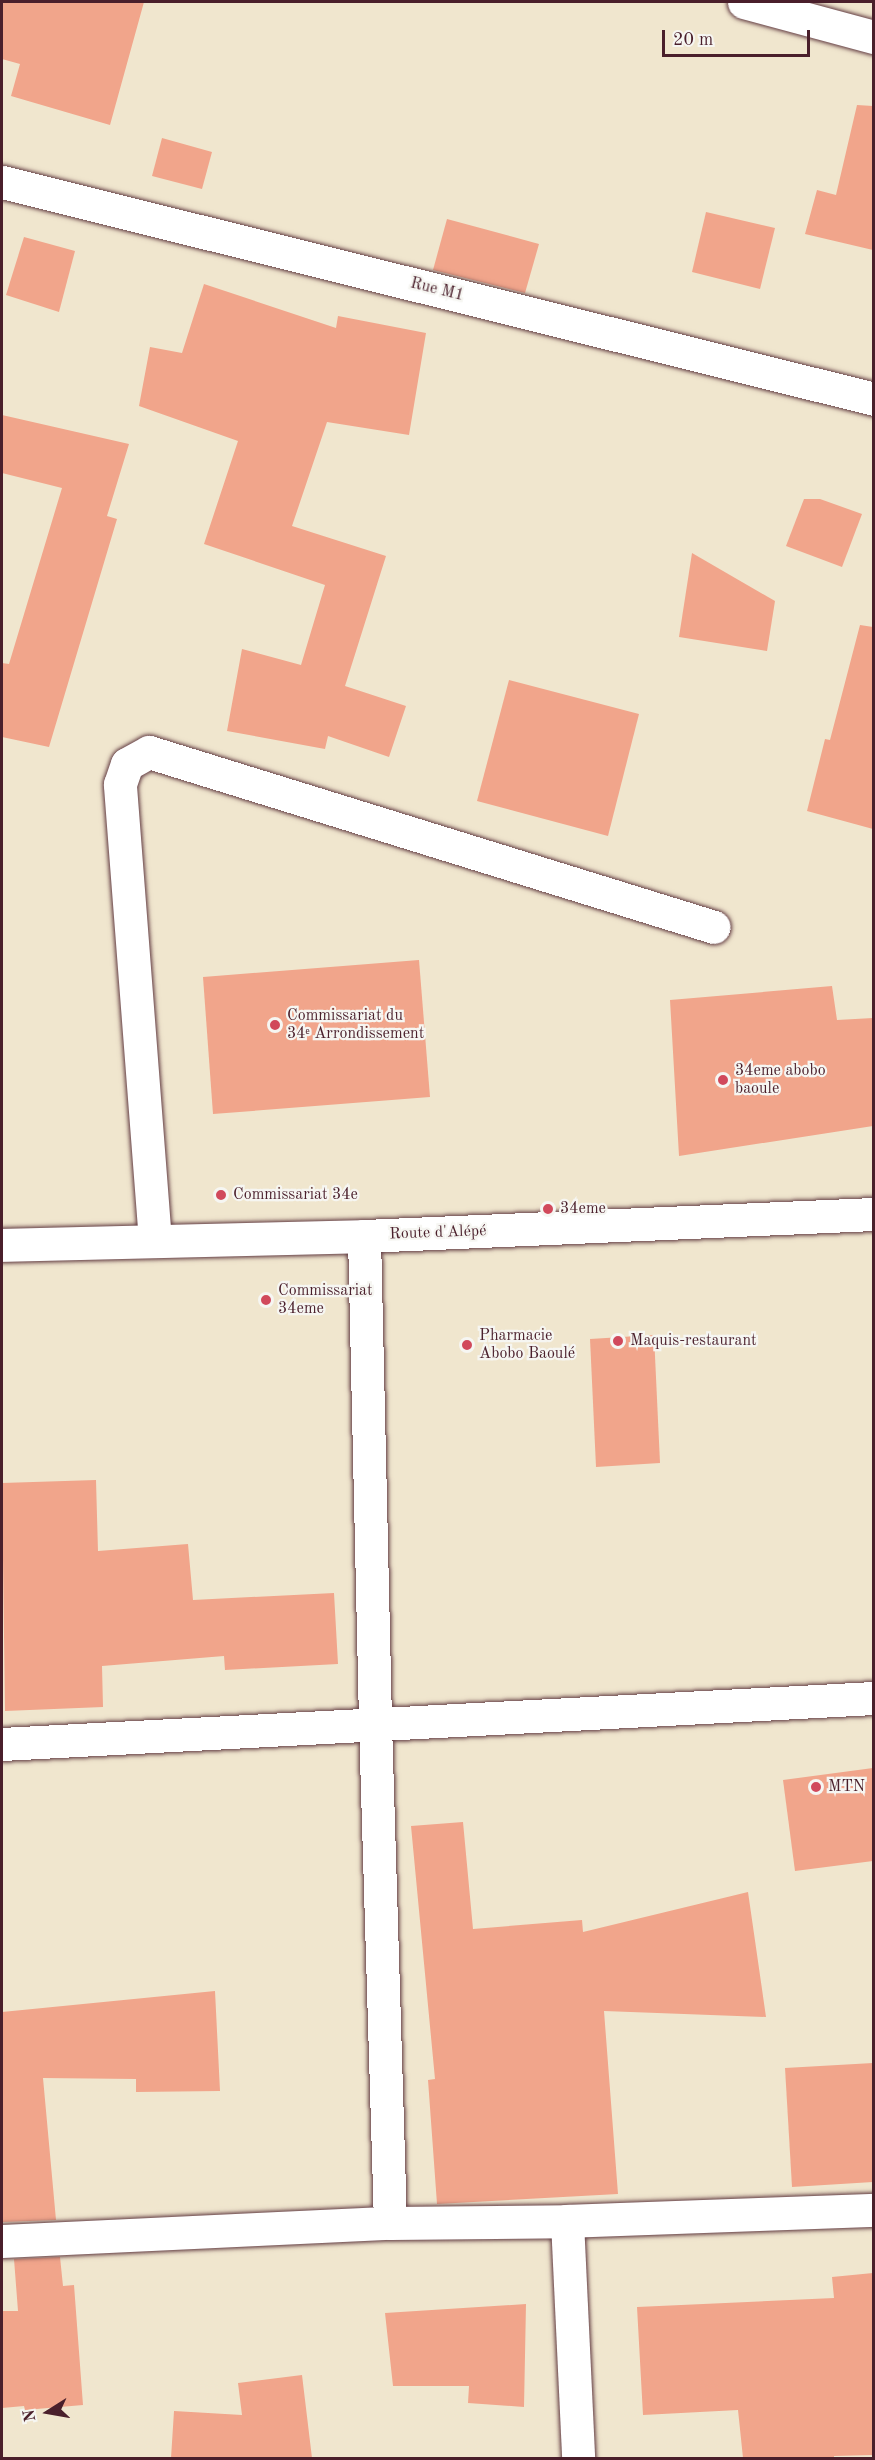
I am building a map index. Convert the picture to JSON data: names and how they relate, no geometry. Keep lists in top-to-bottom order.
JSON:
{
  "streets": {
    "street": ["Rue M1", "Route d'Alépé"]
  },
  "places": [
    "Commissariat du 34ᵉ Arrondissement",
    "34eme abobo baoule",
    "Commissariat 34e",
    "34eme",
    "Commissariat 34eme",
    "Maquis-restaurant",
    "Pharmacie Abobo Baoulé",
    "MTN"
  ],
  "scale_bar": "20 m",
  "north": "left"
}
